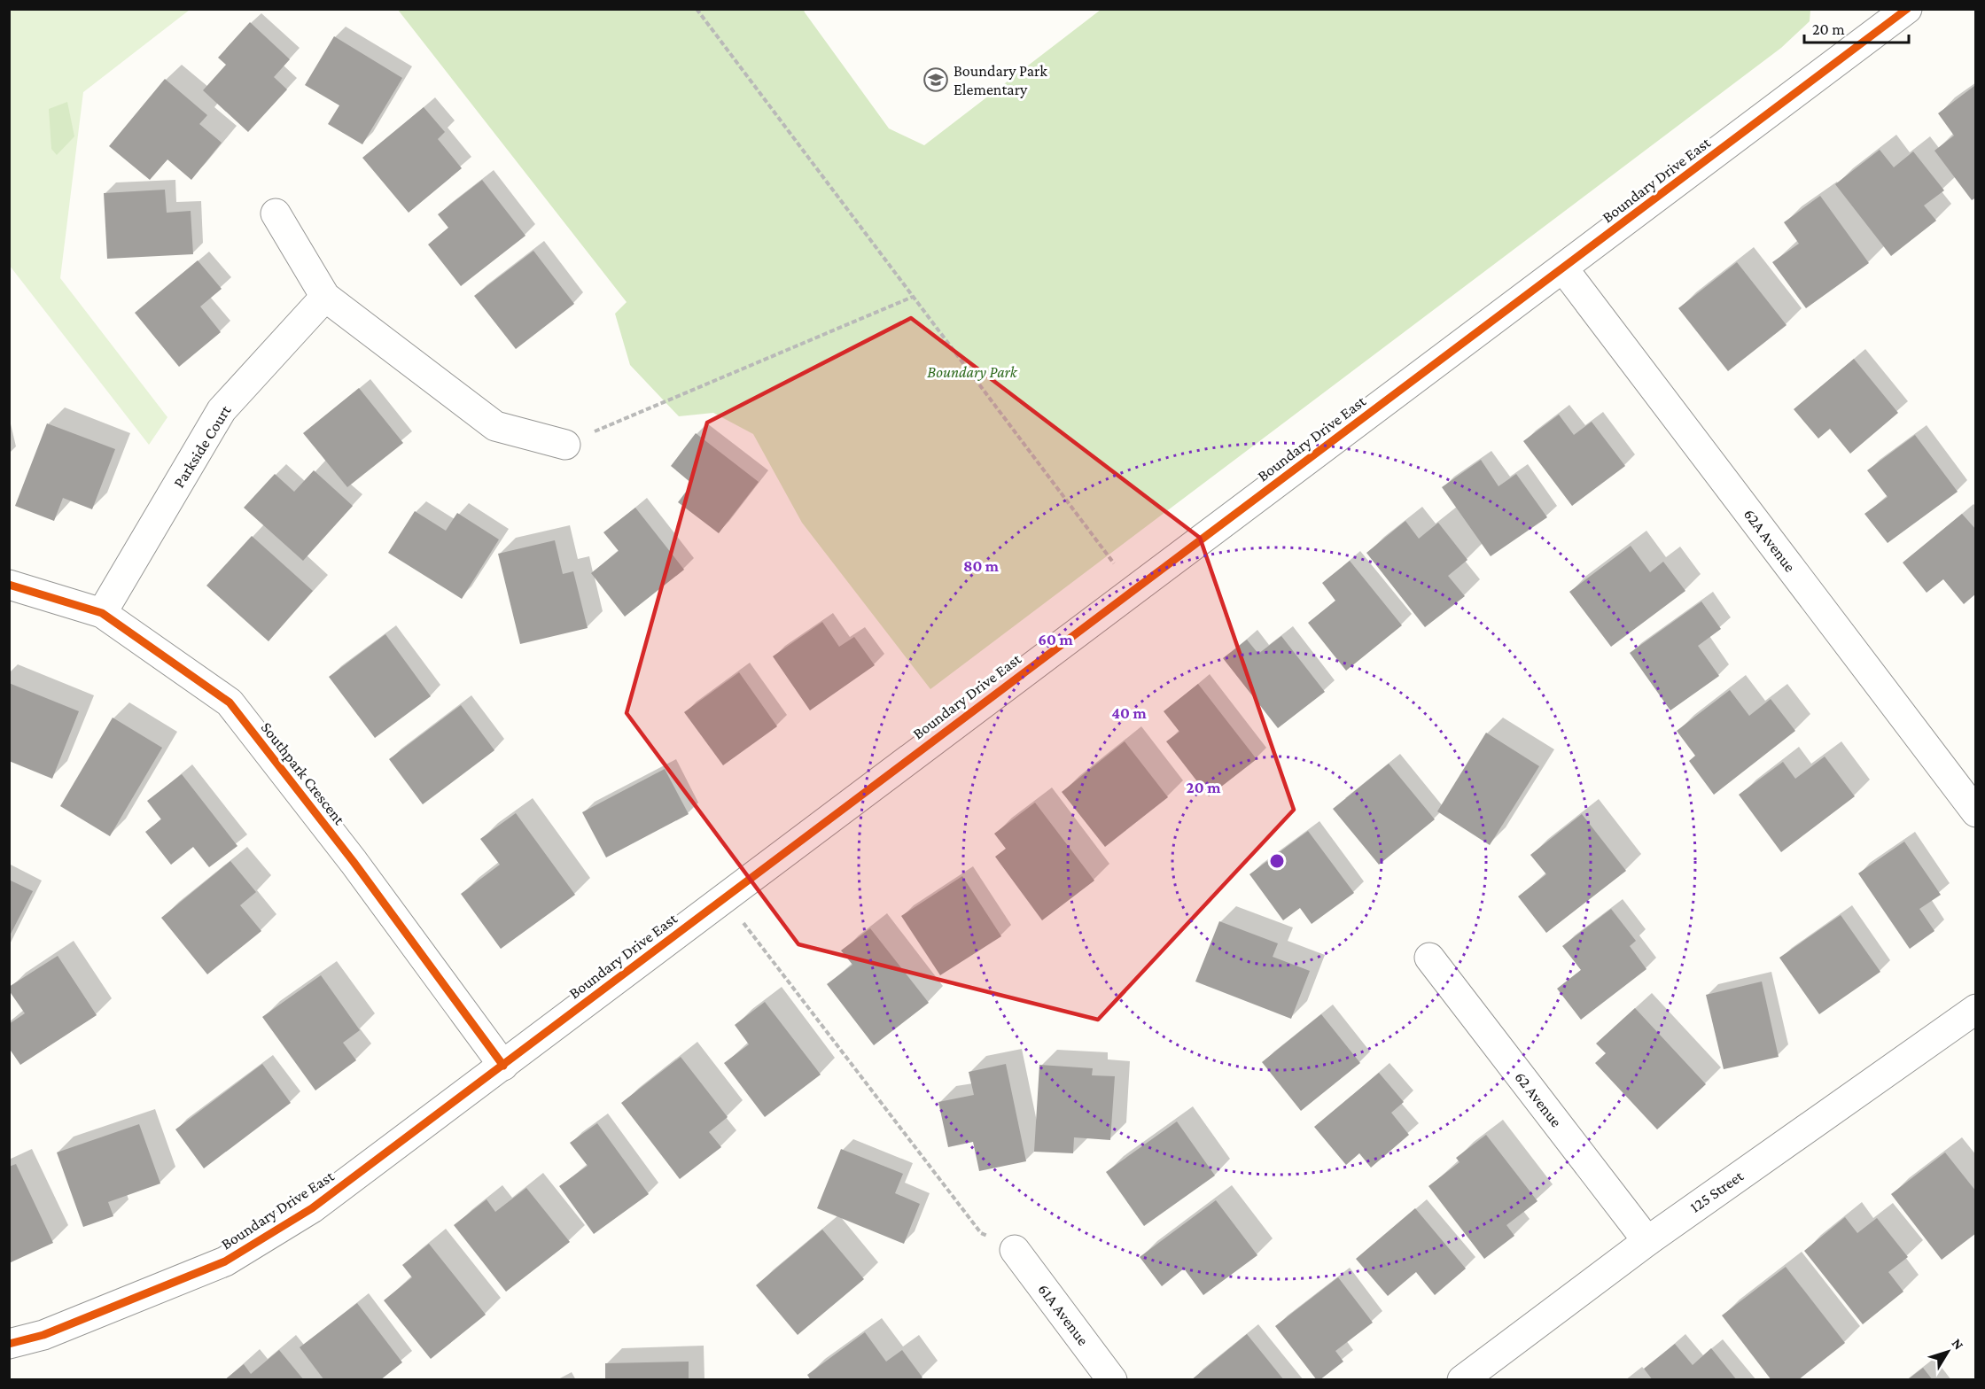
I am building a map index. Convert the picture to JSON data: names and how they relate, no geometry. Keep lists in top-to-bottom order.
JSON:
{
  "streets": {
    "street": [
      "Boundary Drive East",
      "Parkside Court",
      "62A Avenue",
      "Southpark Crescent",
      "62 Avenue",
      "125 Street",
      "61A Avenue"
    ]
  },
  "crossings": [
    ["Boundary Drive East", "62A Avenue"],
    ["Boundary Drive East", "Southpark Crescent"],
    ["Parkside Court", "Southpark Crescent"],
    ["62 Avenue", "125 Street"]
  ],
  "parks": ["Boundary Park"],
  "places": {
    "school or university": ["Boundary Park Elementary"]
  },
  "scale_bar": "20 m",
  "north": "top right",
  "rings": [
    "80 m",
    "60 m",
    "40 m",
    "20 m"
  ]
}
